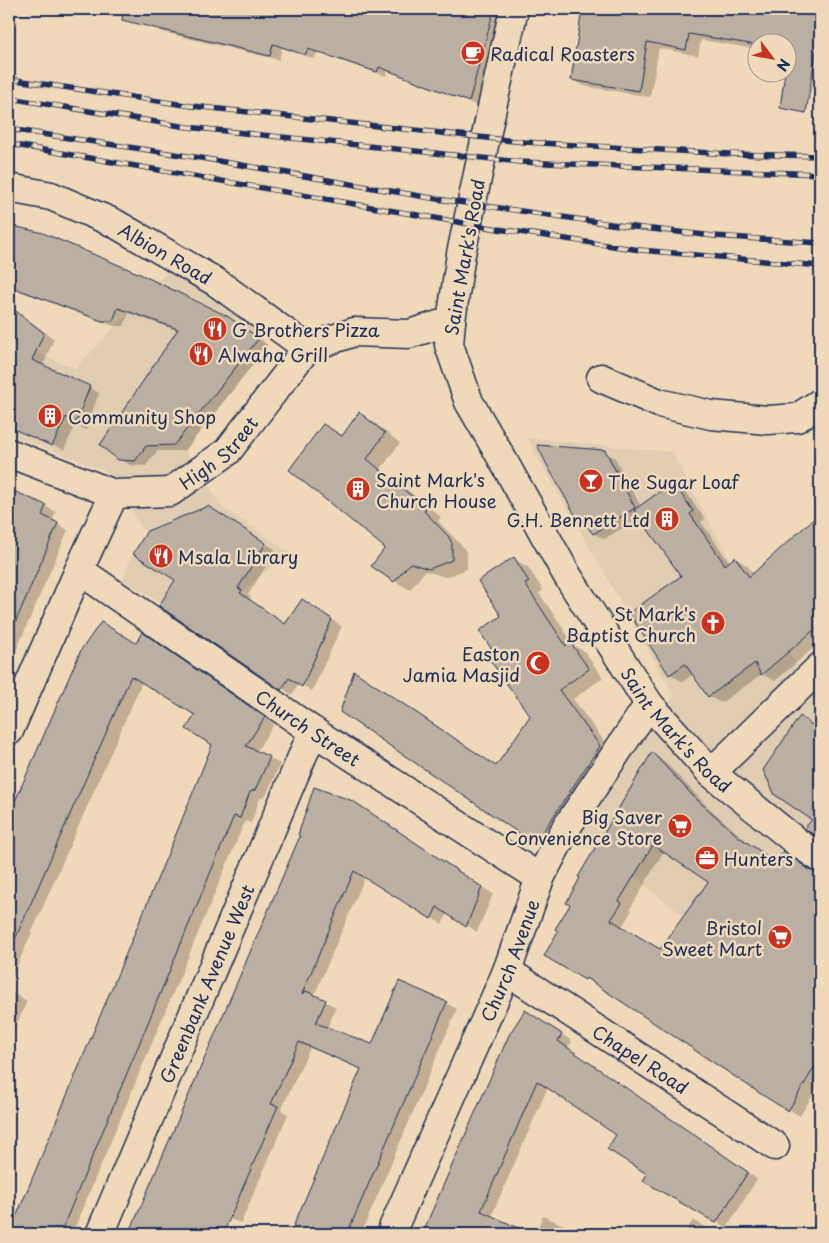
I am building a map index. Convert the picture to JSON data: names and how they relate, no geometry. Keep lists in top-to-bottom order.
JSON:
{
  "streets": {
    "street": [
      "Albion Road",
      "Saint Mark's Road",
      "High Street",
      "Church Street",
      "Church Avenue",
      "Greenbank Avenue West",
      "Chapel Road"
    ]
  },
  "crossings": [
    ["Albion Road", "High Street"],
    ["Saint Mark's Road", "Church Avenue"],
    ["Church Street", "Church Avenue"],
    ["Church Street", "Greenbank Avenue West"],
    ["Church Avenue", "Chapel Road"]
  ],
  "places": {
    "cafe": ["Radical Roasters"],
    "restaurant": ["G Brothers Pizza", "Alwaha Grill", "Msala Library"],
    "building": ["Community Shop", "Saint Mark's Church House", "G.H. Bennett Ltd"],
    "bar": ["The Sugar Loaf"],
    "church": ["St Mark's Baptist Church"],
    "mosque": ["Easton Jamia Masjid"],
    "supermarket": ["Big Saver Convenience Store", "Bristol Sweet Mart"],
    "office": ["Hunters"]
  },
  "north": "bottom right"
}
